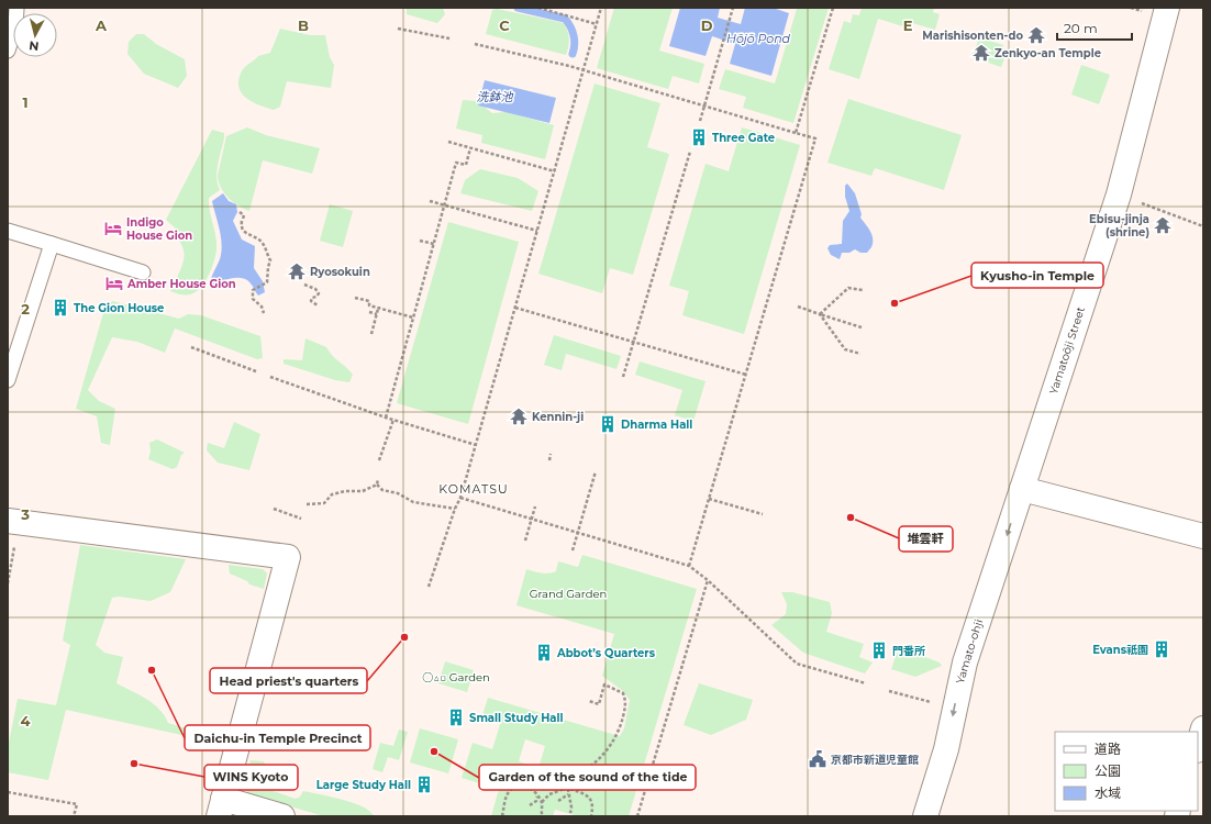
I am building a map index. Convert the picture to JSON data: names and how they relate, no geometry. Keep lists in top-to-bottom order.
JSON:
{
  "streets": {
    "street": ["Yamatoōji Street", "Yamato-ohji"]
  },
  "crossings": [
    ["Yamatoōji Street", "Yamato-ohji"]
  ],
  "one_way": ["Yamato-ohji"],
  "districts": ["KOMATSU"],
  "water": ["Hōjō Pond", "洗鉢池"],
  "parks": ["Grand Garden", "○△□ Garden"],
  "places": {
    "temple": [
      "Marishisonten-do",
      "Zenkyo-an Temple",
      "Ebisu-jinja (shrine)",
      "Ryosokuin",
      "Kennin-ji"
    ],
    "building": [
      "Three Gate",
      "The Gion House",
      "Dharma Hall",
      "Evans祇園",
      "門番所",
      "Abbot’s Quarters",
      "Small Study Hall",
      "Large Study Hall"
    ],
    "hotel": ["Indigo House Gion", "Amber House Gion"],
    "other": [
      "Kyusho-in Temple",
      "堆雲軒",
      "Head priest's quarters",
      "Daichu-in Temple Precinct",
      "Garden of the sound of the tide",
      "WINS Kyoto"
    ],
    "public building": ["京都市新道児童館"]
  },
  "legend": ["道路", "公園", "水域"],
  "scale_bar": "20 m",
  "north": "bottom",
  "grid": {
    "columns": [
      "A",
      "B",
      "C",
      "D",
      "E"
    ],
    "rows": [
      "1",
      "2",
      "3",
      "4"
    ]
  }
}
